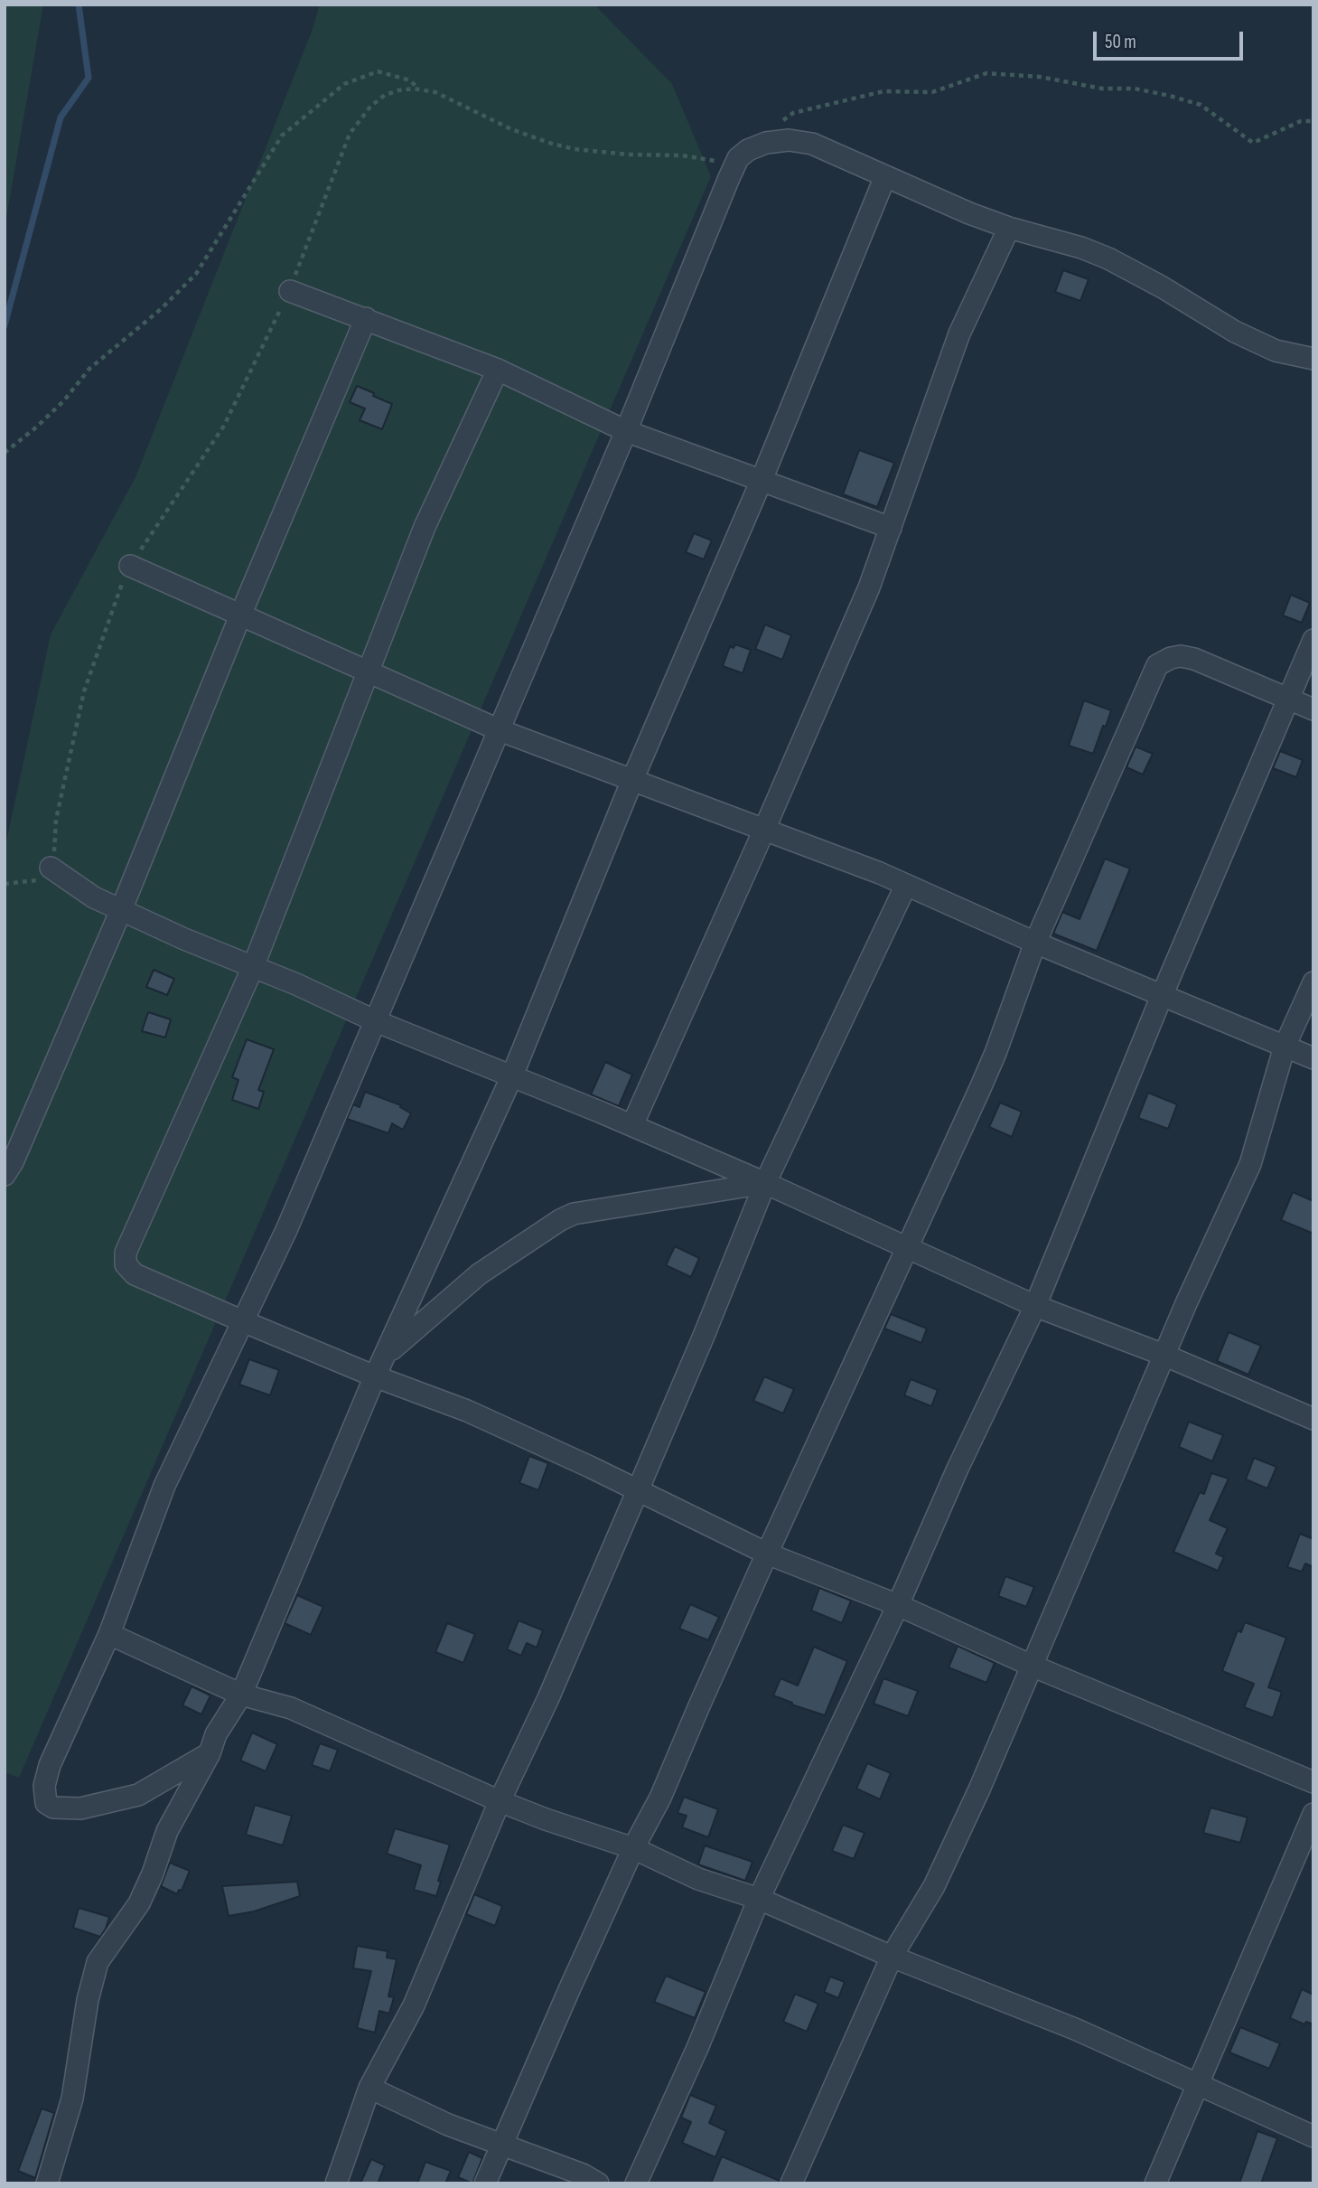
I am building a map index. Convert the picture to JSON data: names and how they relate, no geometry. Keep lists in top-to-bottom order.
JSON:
{
  "scale_bar": "50 m"
}
